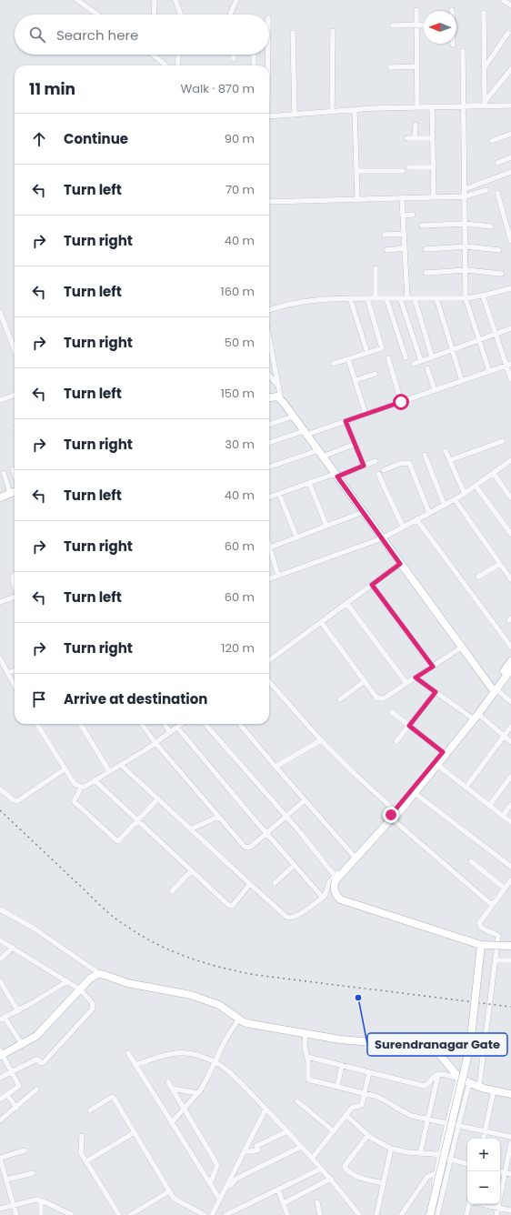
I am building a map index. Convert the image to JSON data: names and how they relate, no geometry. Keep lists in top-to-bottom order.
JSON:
{
  "places": ["Surendranagar Gate"],
  "north": "left",
  "page": {
    "search": "Search here",
    "heading": ["11 min", "Walk · 870 m"],
    "list": [
      ["Continue", "90 m"],
      ["Turn left", "70 m"],
      ["Turn right", "40 m"],
      ["Turn left", "160 m"],
      ["Turn right", "50 m"],
      ["Turn left", "150 m"],
      ["Turn right", "30 m"],
      ["Turn left", "40 m"],
      ["Turn right", "60 m"],
      ["Turn left", "60 m"],
      ["Turn right", "120 m"],
      "Arrive at destination"
    ],
    "map_buttons": ["+", "−"]
  }
}
